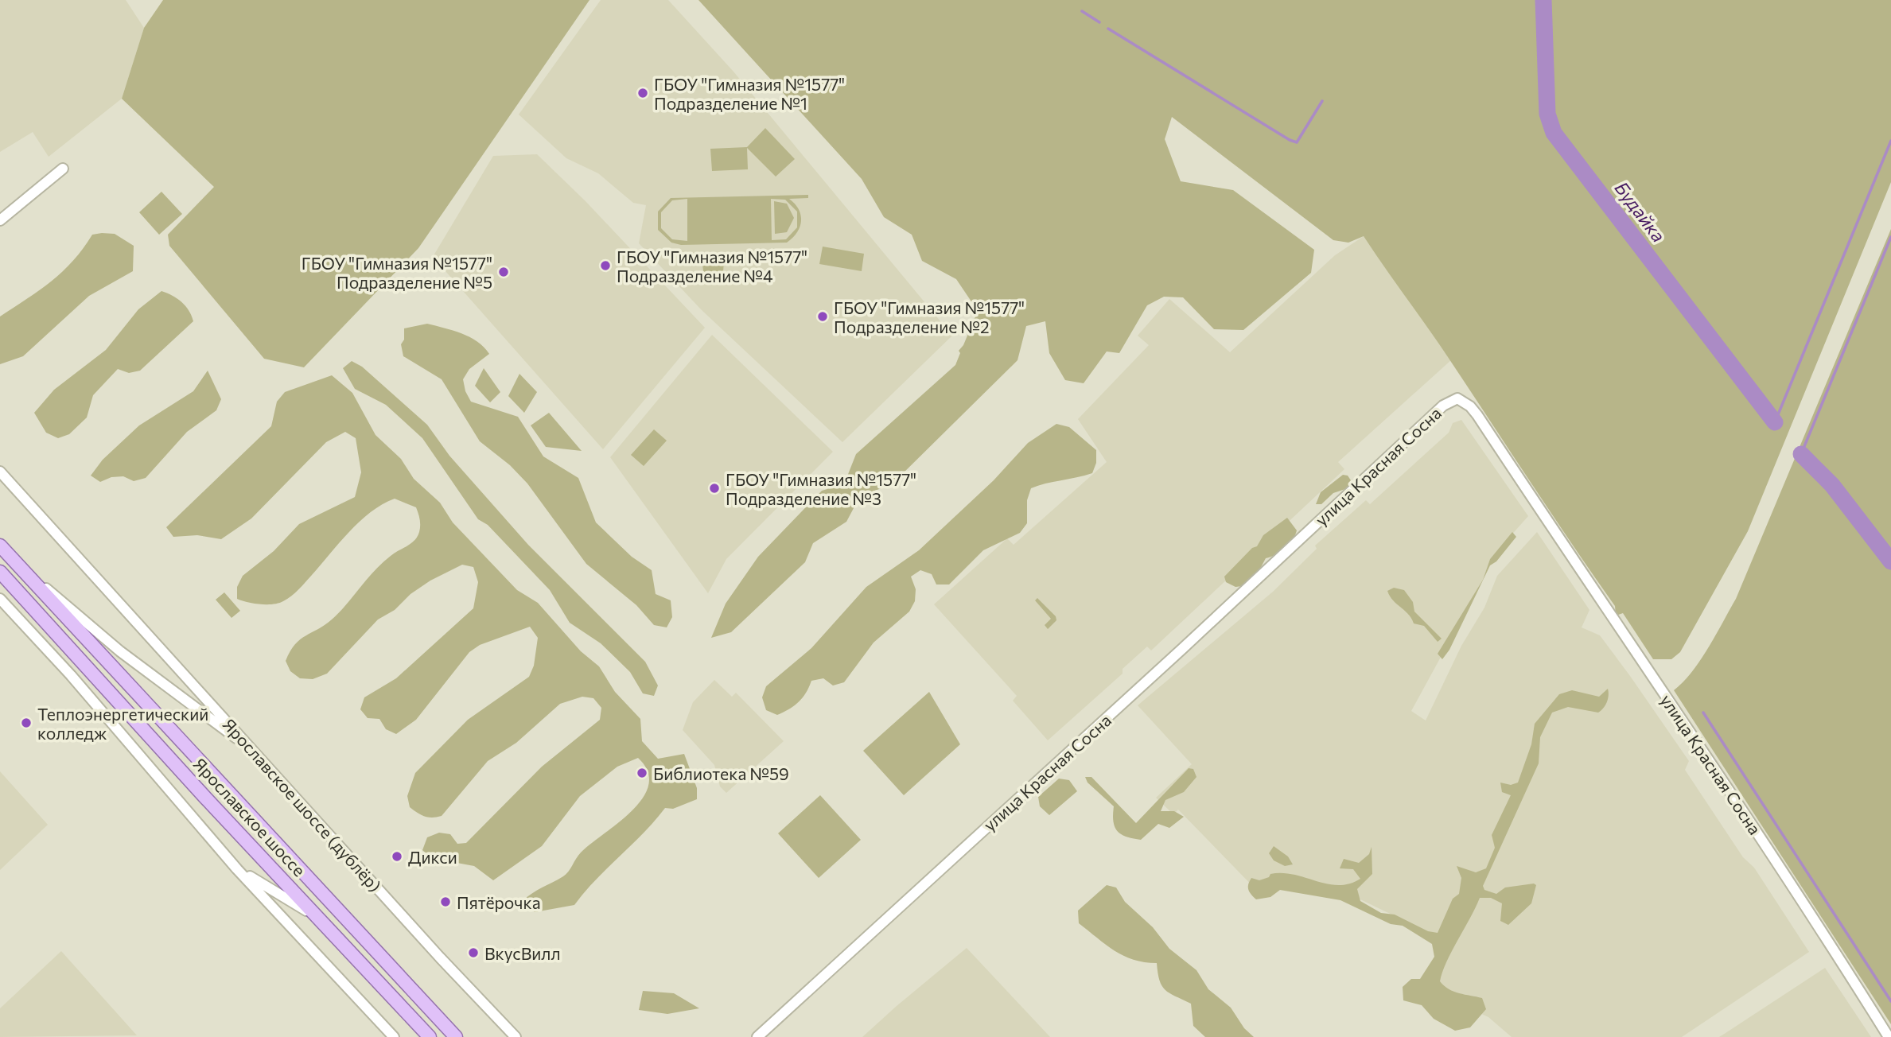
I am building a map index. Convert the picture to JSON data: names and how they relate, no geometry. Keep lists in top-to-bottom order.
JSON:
{
  "streets": {
    "main road": ["Ярославское шоссе"],
    "street": ["улица Красная Сосна", "Ярославское шоссе (дублёр)"]
  },
  "water": ["Будайка"],
  "places": [
    "ГБОУ \"Гимназия №1577\" Подразделение №1",
    "ГБОУ \"Гимназия №1577\" Подразделение №4",
    "ГБОУ \"Гимназия №1577\" Подразделение №5",
    "ГБОУ \"Гимназия №1577\" Подразделение №2",
    "ГБОУ \"Гимназия №1577\" Подразделение №3",
    "Теплоэнергетический колледж",
    "Библиотека №59",
    "Дикси",
    "Пятёрочка",
    "ВкусВилл"
  ]
}
